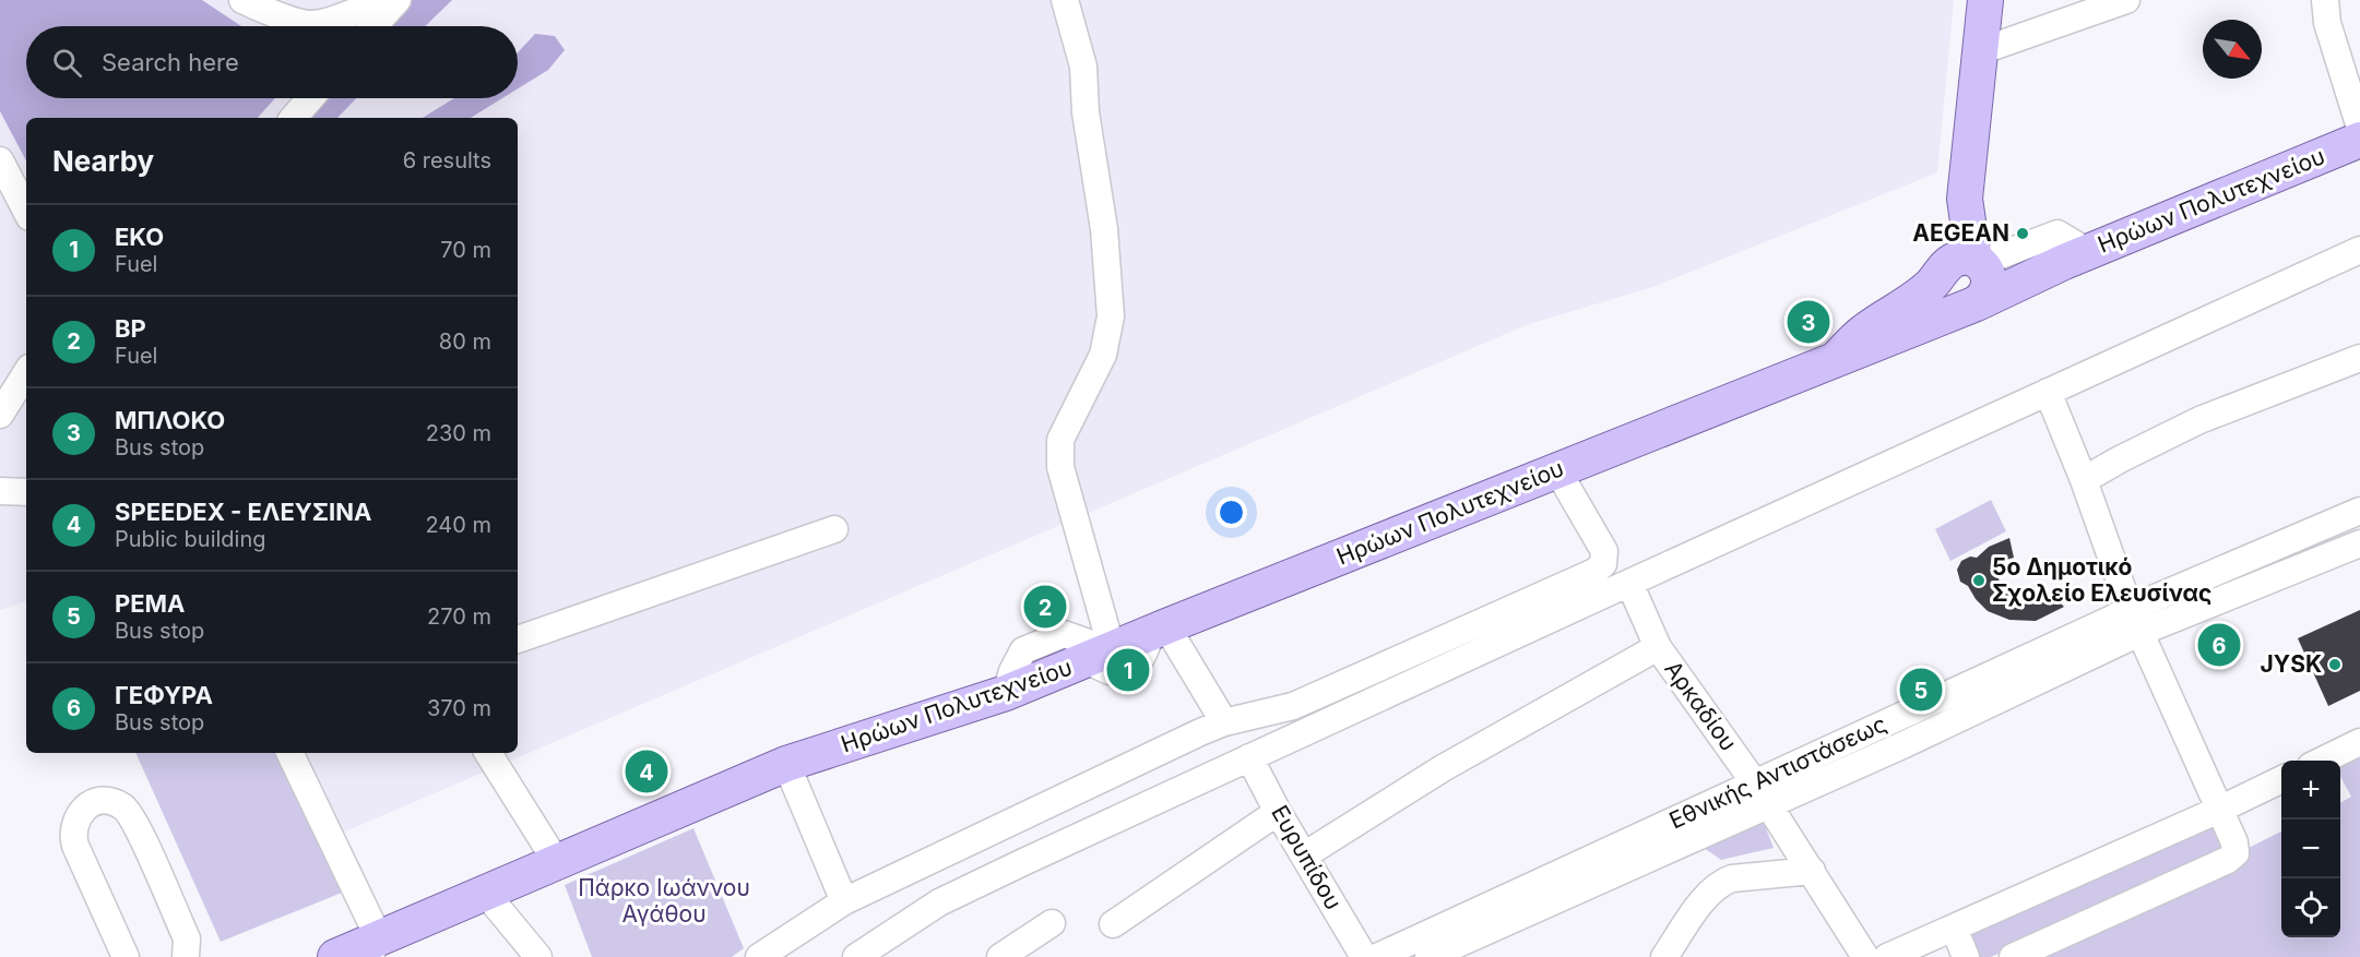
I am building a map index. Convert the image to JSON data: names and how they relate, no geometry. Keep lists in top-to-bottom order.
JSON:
{
  "streets": {
    "main road": ["Ηρώων Πολυτεχνείου"],
    "street": ["Αρκαδίου", "Εθνικής Αντιστάσεως", "Ευρυπίδου"]
  },
  "crossings": [
    ["Αρκαδίου", "Εθνικής Αντιστάσεως"]
  ],
  "parks": ["Πάρκο Ιωάννου Αγάθου"],
  "places": ["AEGEAN", "5ο Δημοτικό Σχολείο Ελευσίνας", "JYSK"],
  "north": "bottom right",
  "page": {
    "search": "Search here",
    "heading": ["Nearby", "6 results"],
    "list": [
      {
        "mark": "1",
        "name": "EKO",
        "note": "Fuel",
        "value": "70 m"
      },
      {
        "mark": "2",
        "name": "BP",
        "note": "Fuel",
        "value": "80 m"
      },
      {
        "mark": "3",
        "name": "ΜΠΛΟΚΟ",
        "note": "Bus stop",
        "value": "230 m"
      },
      {
        "mark": "4",
        "name": "SPEEDEX - ΕΛΕΥΣΙΝΑ",
        "note": "Public building",
        "value": "240 m"
      },
      {
        "mark": "5",
        "name": "ΡΕΜΑ",
        "note": "Bus stop",
        "value": "270 m"
      },
      {
        "mark": "6",
        "name": "ΓΕΦΥΡΑ",
        "note": "Bus stop",
        "value": "370 m"
      }
    ],
    "pins": [
      "3",
      "2",
      "6",
      "1",
      "5",
      "4"
    ],
    "map_buttons": ["+", "−"]
  }
}
